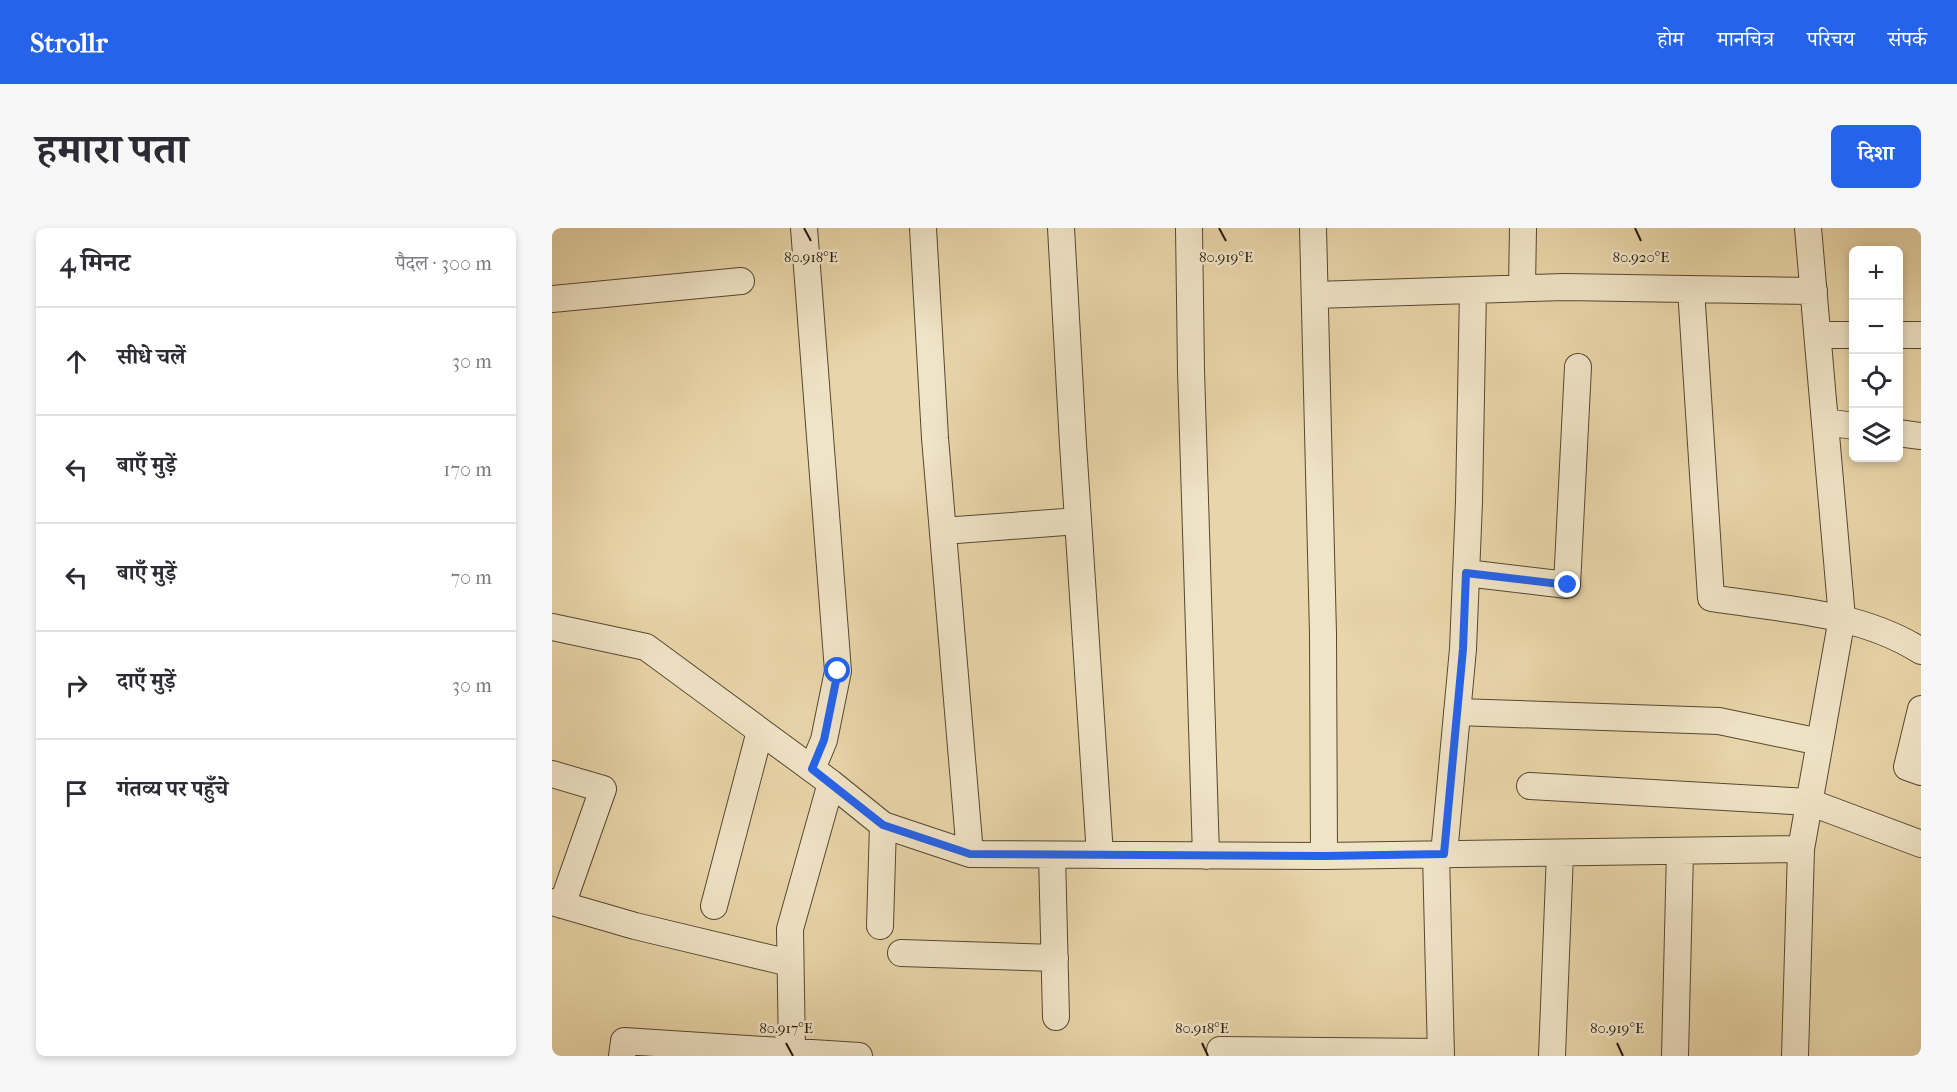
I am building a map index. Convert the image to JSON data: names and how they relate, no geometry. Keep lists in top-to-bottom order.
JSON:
{
  "page": {
    "header": "Strollr",
    "nav": [
      "होम",
      "मानचित्र",
      "परिचय",
      "संपर्क"
    ],
    "title": "हमारा पता",
    "buttons": "दिशा",
    "heading": ["4 मिनट", "पैदल · 300 m"],
    "map_buttons": ["+", "−"],
    "list": [
      ["सीधे चलें", "30 m"],
      ["बाएँ मुड़ें", "170 m"],
      ["बाएँ मुड़ें", "70 m"],
      ["दाएँ मुड़ें", "30 m"],
      "गंतव्य पर पहुँचे"
    ]
  },
  "coordinates": [
    "80.918°E",
    "80.919°E",
    "80.920°E",
    "80.917°E"
  ]
}
